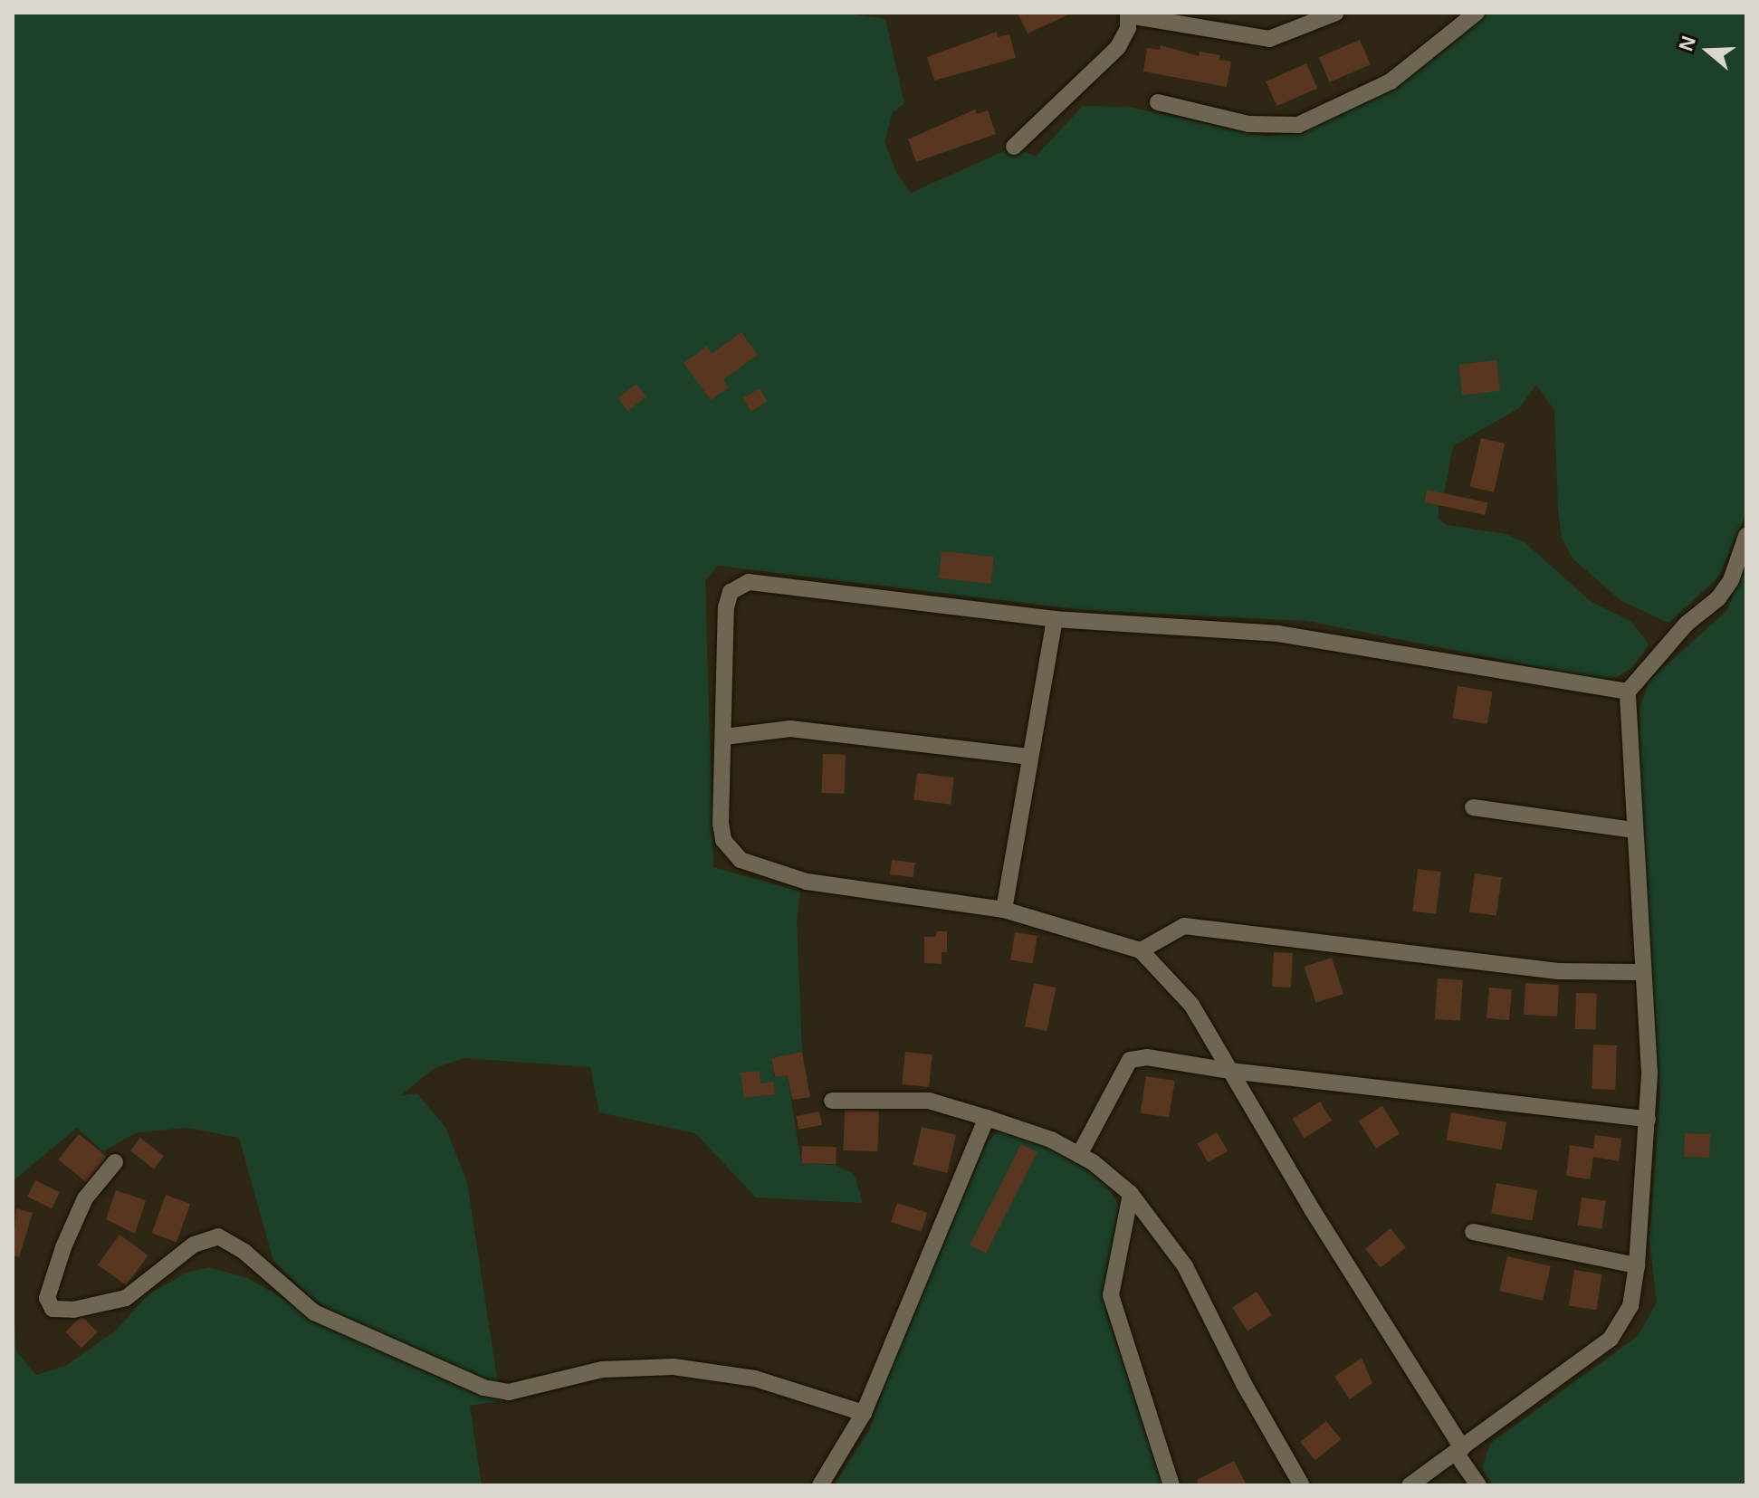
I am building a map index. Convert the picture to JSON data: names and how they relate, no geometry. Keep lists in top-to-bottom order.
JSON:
{
  "north": "left"
}
